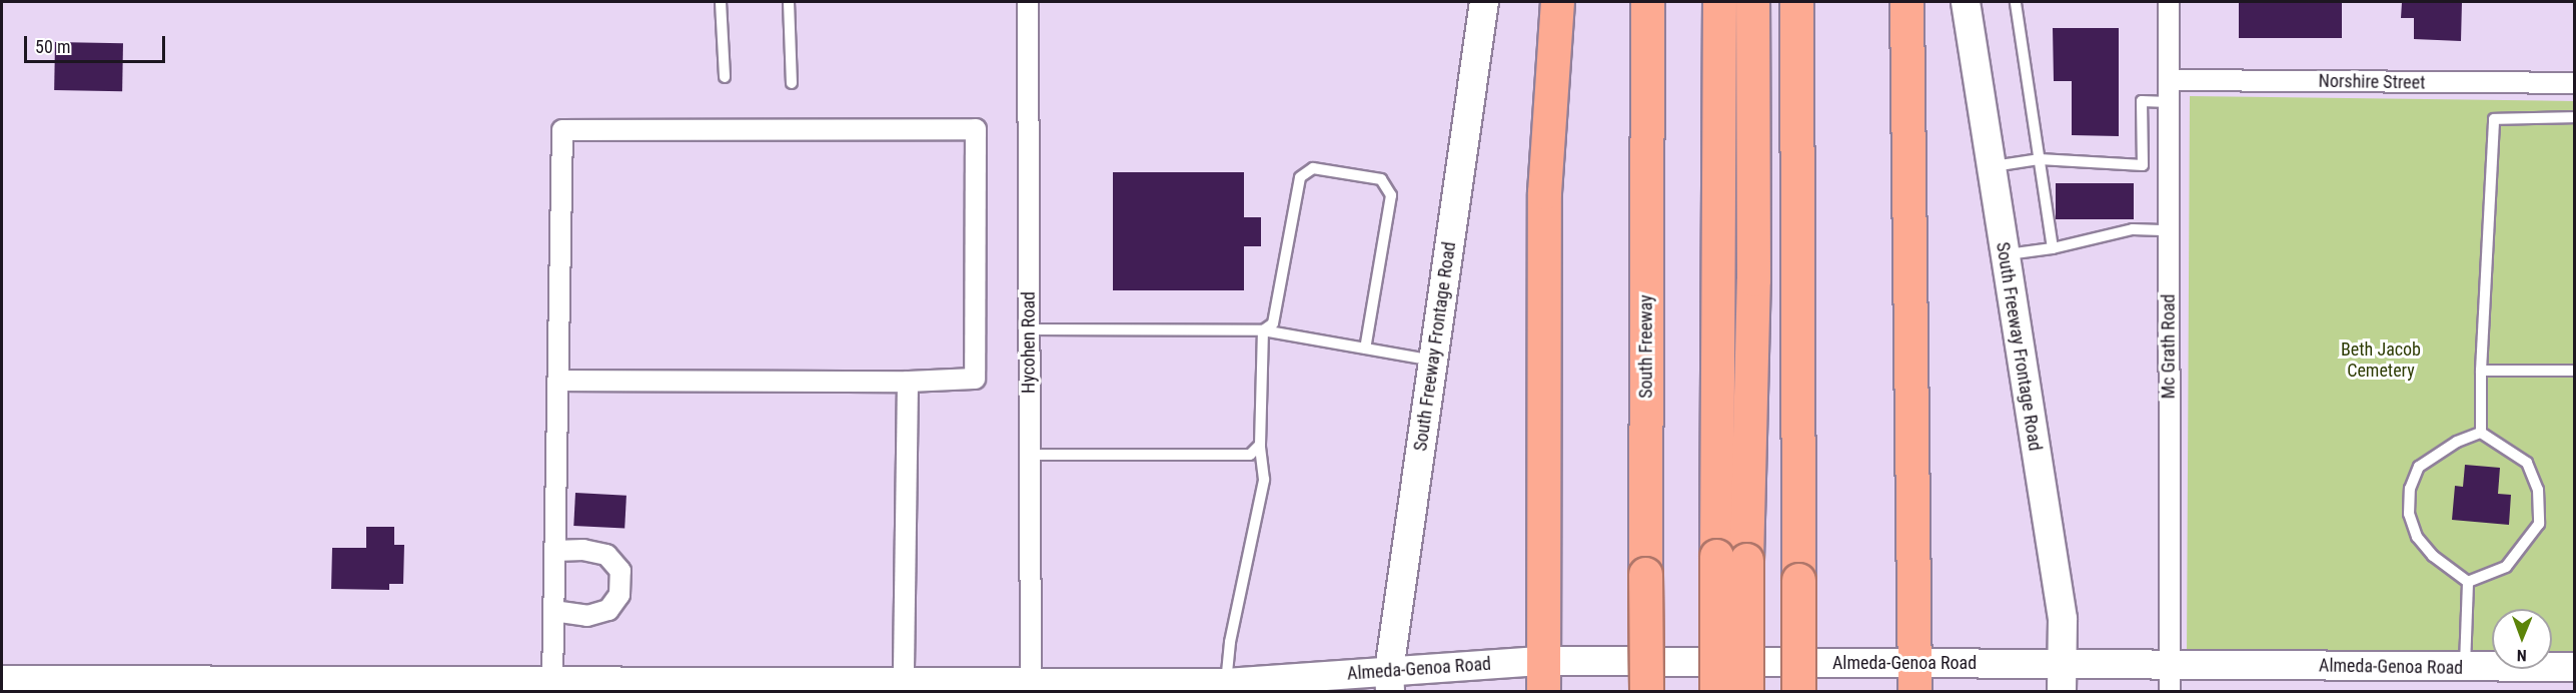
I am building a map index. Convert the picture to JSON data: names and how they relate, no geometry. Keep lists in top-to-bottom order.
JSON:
{
  "streets": {
    "highway": ["South Freeway"],
    "main road": ["South Freeway Frontage Road", "Almeda-Genoa Road"],
    "street": ["Norshire Street", "Hycohen Road", "Mc Grath Road"]
  },
  "crossings": [
    ["Norshire Street", "Mc Grath Road"],
    ["Hycohen Road", "Almeda-Genoa Road"],
    ["South Freeway Frontage Road", "Almeda-Genoa Road"],
    ["Mc Grath Road", "Almeda-Genoa Road"]
  ],
  "parks": ["Beth Jacob Cemetery"],
  "scale_bar": "50 m",
  "north": "bottom"
}
